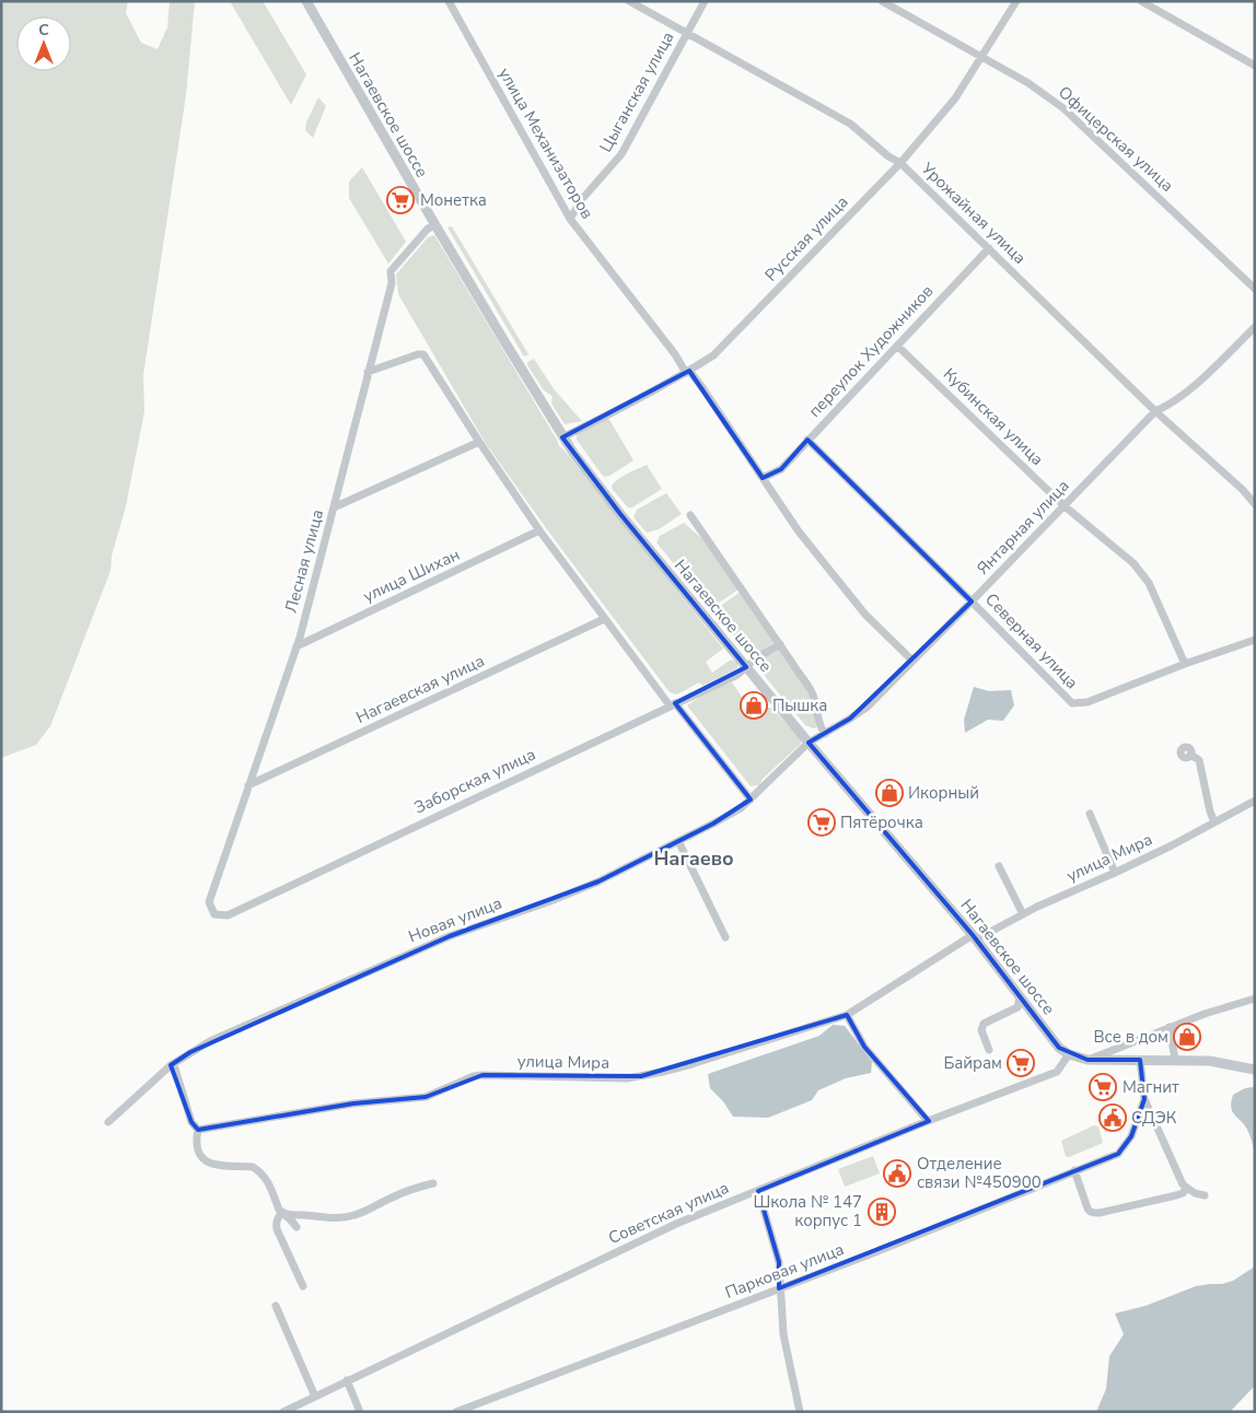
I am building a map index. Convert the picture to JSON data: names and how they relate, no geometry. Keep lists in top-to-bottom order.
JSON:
{
  "streets": {
    "street": [
      "Цыганская улица",
      "Нагаевское шоссе",
      "Офицерская улица",
      "улица Механизаторов",
      "Урожайная улица",
      "Русская улица",
      "переулок Художников",
      "Кубинская улица",
      "Янтарная улица",
      "Лесная улица",
      "улица Шихан",
      "Северная улица",
      "Нагаевская улица",
      "Заборская улица",
      "улица Мира",
      "Новая улица",
      "Советская улица",
      "Парковая улица"
    ]
  },
  "crossings": [
    ["Цыганская улица", "улица Механизаторов"],
    ["Цыганская улица", "Урожайная улица"],
    ["Нагаевское шоссе", "Русская улица"],
    ["Нагаевское шоссе", "Янтарная улица"],
    ["Нагаевское шоссе", "Лесная улица"],
    ["Нагаевское шоссе", "Заборская улица"],
    ["Нагаевское шоссе", "улица Мира"],
    ["Нагаевское шоссе", "Новая улица"],
    ["Нагаевское шоссе", "Советская улица"],
    ["Нагаевское шоссе", "Парковая улица"],
    ["Офицерская улица", "Русская улица"],
    ["улица Механизаторов", "Русская улица"],
    ["улица Механизаторов", "переулок Художников"],
    ["улица Механизаторов", "Янтарная улица"],
    ["Урожайная улица", "Русская улица"],
    ["Урожайная улица", "переулок Художников"],
    ["Урожайная улица", "Янтарная улица"],
    ["переулок Художников", "Кубинская улица"],
    ["переулок Художников", "Северная улица"],
    ["Кубинская улица", "Янтарная улица"],
    ["Кубинская улица", "Северная улица"],
    ["Янтарная улица", "Северная улица"],
    ["Янтарная улица", "Новая улица"],
    ["Лесная улица", "улица Шихан"],
    ["Лесная улица", "Нагаевская улица"],
    ["Лесная улица", "Заборская улица"]
  ],
  "districts": ["Нагаево"],
  "places": {
    "supermarket": [
      "Монетка",
      "Пятёрочка",
      "Байрам",
      "Магнит"
    ],
    "shop": ["Пышка", "Икорный", "Все в дом"],
    "public building": ["СДЭК", "Отделение связи №450900"],
    "building": ["Школа № 147 корпус 1"]
  },
  "north": "top"
}
